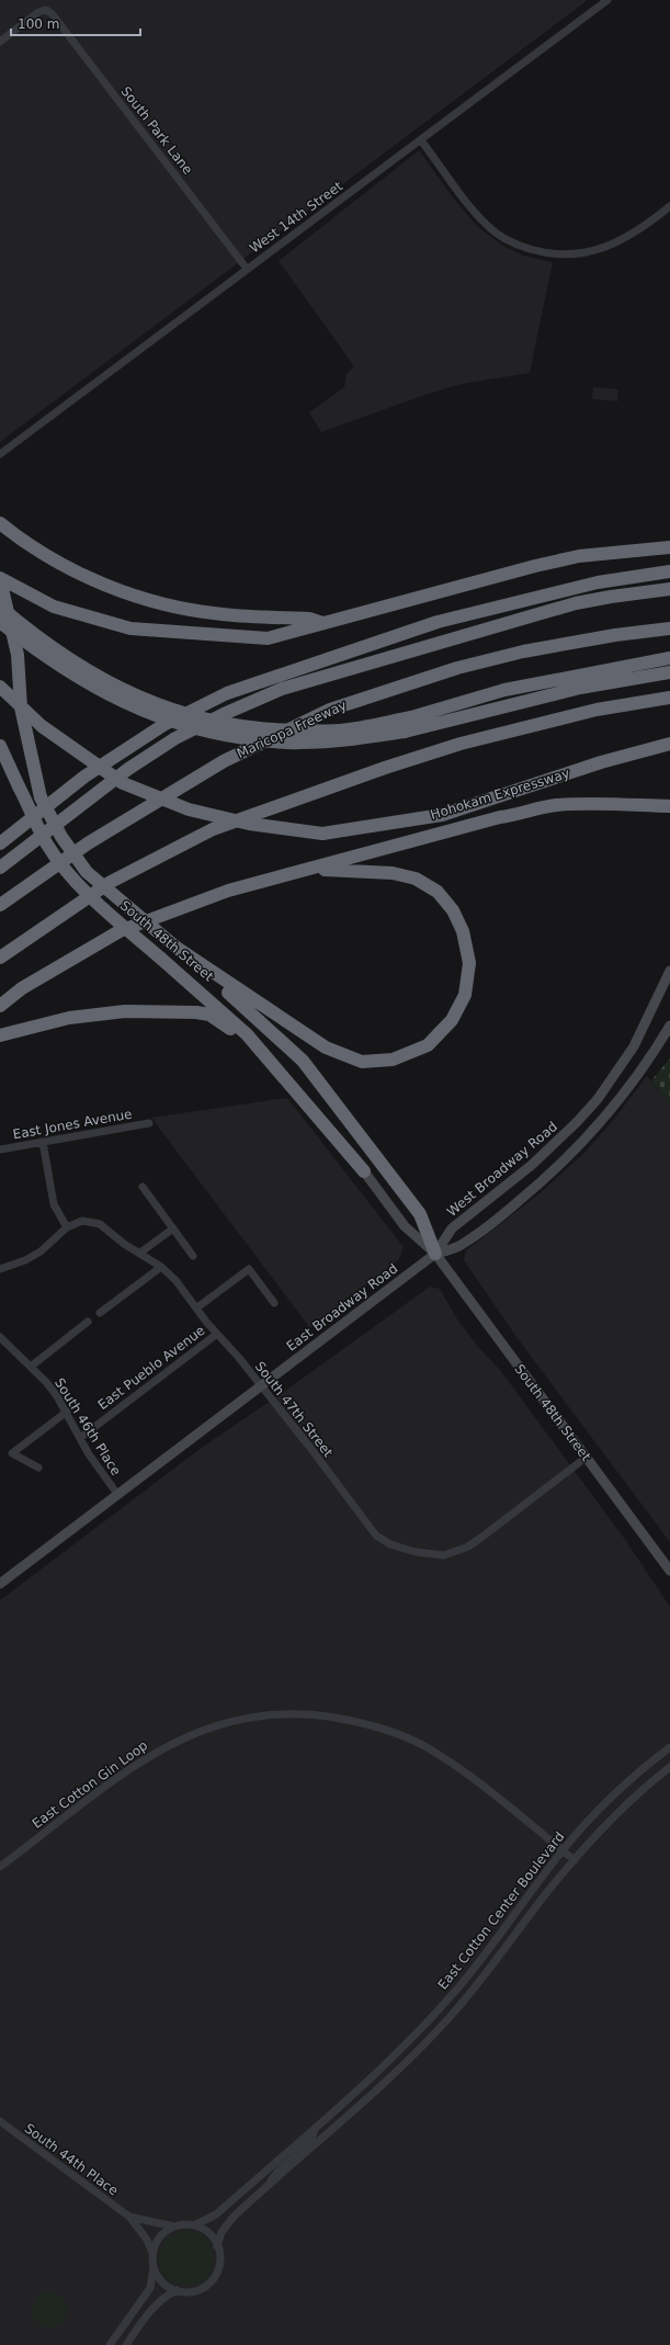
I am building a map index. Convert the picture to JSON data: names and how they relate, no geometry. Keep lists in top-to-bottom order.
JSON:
{
  "streets": {
    "highway": ["Maricopa Freeway", "Hohokam Expressway", "South 48th Street"],
    "main road": ["West Broadway Road", "East Broadway Road"],
    "street": [
      "South Park Lane",
      "West 14th Street",
      "East Jones Avenue",
      "East Pueblo Avenue",
      "South 47th Street",
      "South 46th Place",
      "East Cotton Gin Loop",
      "East Cotton Center Boulevard",
      "South 44th Place"
    ]
  },
  "crossings": [
    ["South Park Lane", "West 14th Street"],
    ["South 48th Street", "West Broadway Road"],
    ["South 48th Street", "East Broadway Road"],
    ["South 48th Street", "South 47th Street"],
    ["West Broadway Road", "East Broadway Road"],
    ["East Broadway Road", "South 47th Street"],
    ["East Broadway Road", "South 46th Place"],
    ["East Pueblo Avenue", "South 47th Street"],
    ["East Pueblo Avenue", "South 46th Place"],
    ["East Cotton Gin Loop", "East Cotton Center Boulevard"],
    ["East Cotton Center Boulevard", "South 44th Place"]
  ],
  "scale_bar": "100 m"
}
